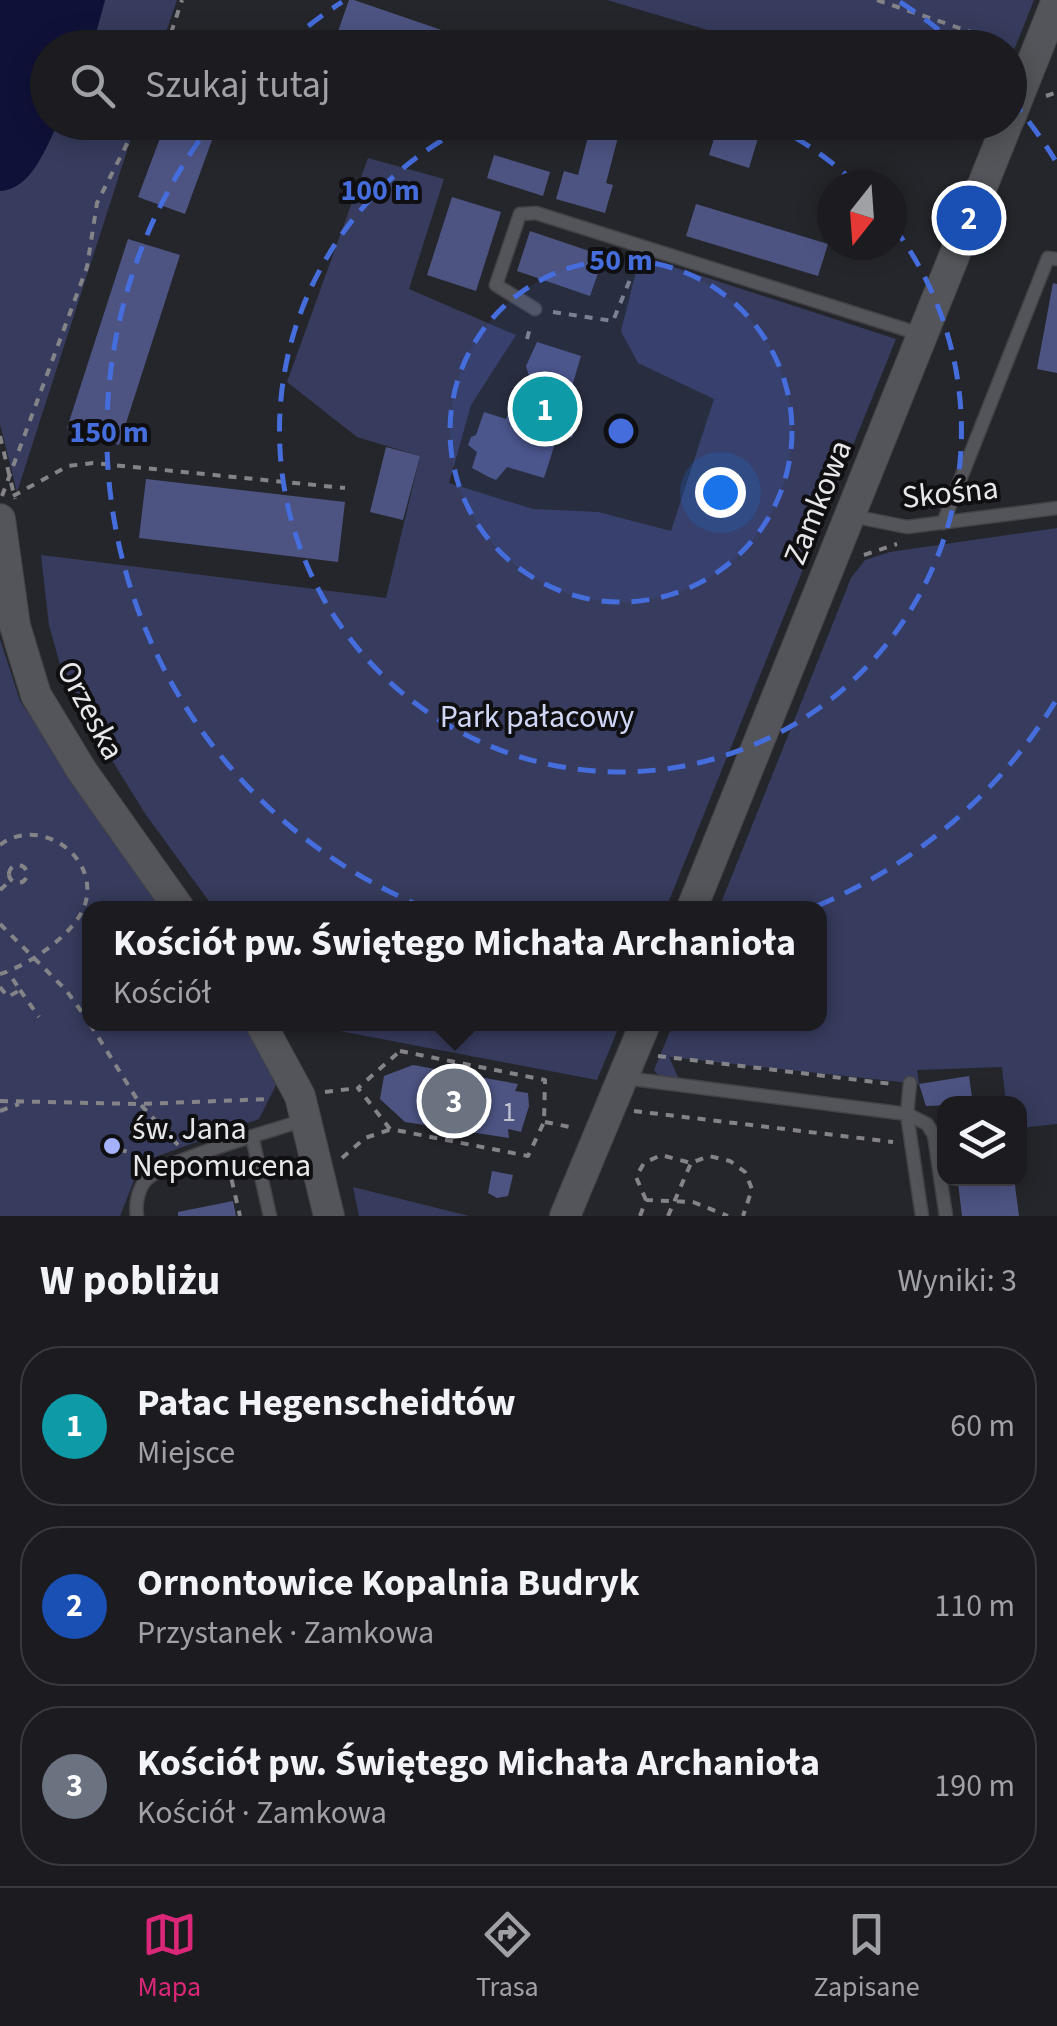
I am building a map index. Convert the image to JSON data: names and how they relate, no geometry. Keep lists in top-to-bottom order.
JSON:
{
  "streets": {
    "street": ["Zamkowa", "Orzeska"],
    "lane": ["Skośna"]
  },
  "crossings": [
    ["Skośna", "Zamkowa"]
  ],
  "parks": ["Park pałacowy"],
  "places": ["św. Jana Nepomucena"],
  "house_numbers": ["1"],
  "north": "bottom",
  "page": {
    "search": "Szukaj tutaj",
    "pins": ["2", "1", "3"],
    "popup": ["Kościół pw. Świętego Michała Archanioła", "Kościół"],
    "heading": ["W pobliżu", "Wyniki: 3"],
    "list": [
      {
        "mark": "1",
        "name": "Pałac Hegenscheidtów",
        "note": "Miejsce",
        "value": "60 m"
      },
      {
        "mark": "2",
        "name": "Ornontowice Kopalnia Budryk",
        "note": "Przystanek · Zamkowa",
        "value": "110 m"
      },
      {
        "mark": "3",
        "name": "Kościół pw. Świętego Michała Archanioła",
        "note": "Kościół · Zamkowa",
        "value": "190 m"
      }
    ],
    "nav": ["Mapa", "Trasa", "Zapisane"]
  },
  "rings": ["100 m", "50 m", "150 m"]
}
